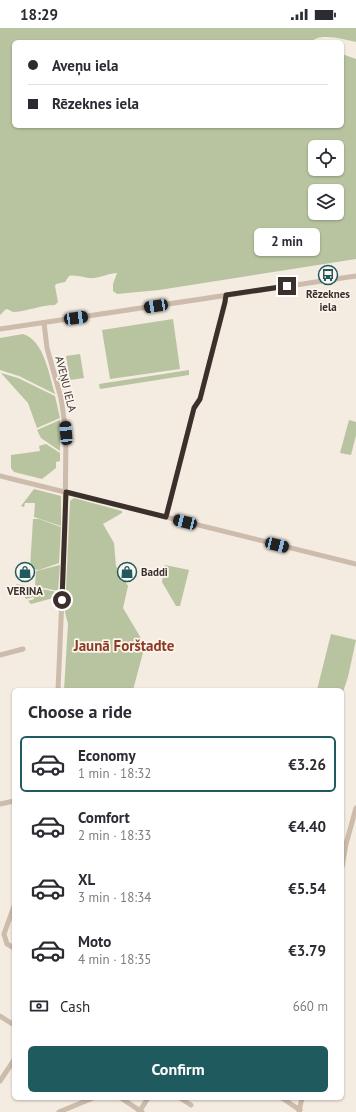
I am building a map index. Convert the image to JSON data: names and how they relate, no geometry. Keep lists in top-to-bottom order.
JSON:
{
  "streets": {
    "street": ["AVEŅU IELA"]
  },
  "districts": ["Jaunā Forštadte"],
  "places": {
    "bus stop": ["Rēzeknes iela"],
    "shop": ["VERINA", "Baddi"]
  },
  "page": {
    "status": "18:29",
    "banner": ["Aveņu iela", "Rēzeknes iela"],
    "bubble": "2 min",
    "heading": "Choose a ride",
    "list": [
      {
        "name": "Economy",
        "note": "1 min · 18:32",
        "value": "€3.26"
      },
      {
        "name": "Comfort",
        "note": "2 min · 18:33",
        "value": "€4.40"
      },
      {
        "name": "XL",
        "note": "3 min · 18:34",
        "value": "€5.54"
      },
      {
        "name": "Moto",
        "note": "4 min · 18:35",
        "value": "€3.79"
      }
    ],
    "pay": ["Cash", "660 m"],
    "buttons": "Confirm"
  }
}
